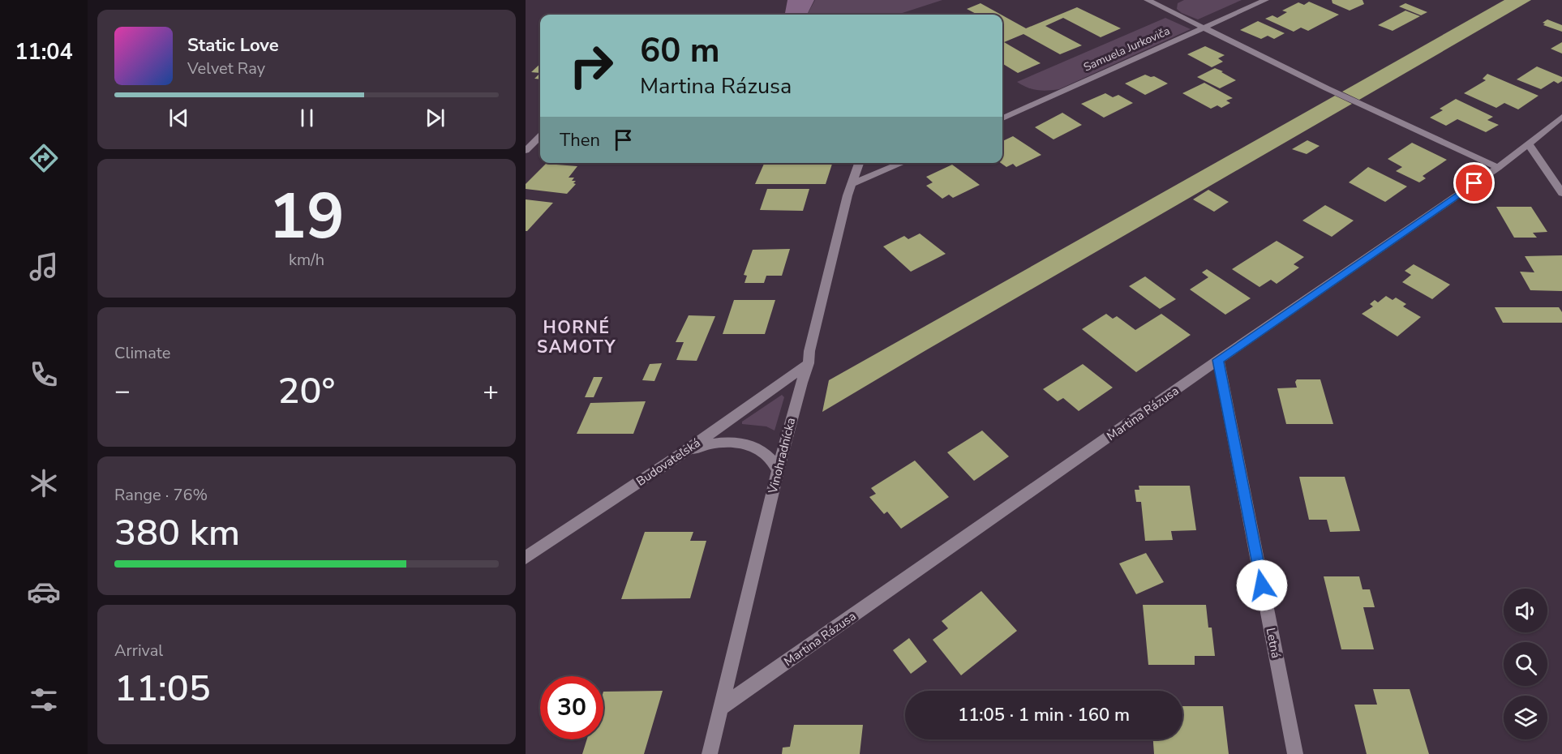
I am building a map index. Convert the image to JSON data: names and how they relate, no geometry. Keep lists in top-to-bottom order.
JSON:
{
  "streets": {
    "street": [
      "Samuela Jurkoviča",
      "Martina Rázusa",
      "Vinohradnícka",
      "Budovateľská",
      "Letná"
    ]
  },
  "crossings": [
    ["Martina Rázusa", "Vinohradnícka"],
    ["Martina Rázusa", "Letná"],
    ["Vinohradnícka", "Budovateľská"]
  ],
  "districts": ["HORNÉ SAMOTY"],
  "page": {
    "tabs": "11:04",
    "turn": ["60 m", "Martina Rázusa"],
    "song": ["Static Love", "Velvet Ray"],
    "then": "Then",
    "tile": [
      ["19", "km/h"],
      "Climate",
      ["Range · 76%", "380 km"],
      ["Arrival", "11:05"]
    ],
    "heat": ["−", "20°", "+"],
    "limit": "30",
    "trip": "11:05 · 1 min · 160 m"
  }
}
